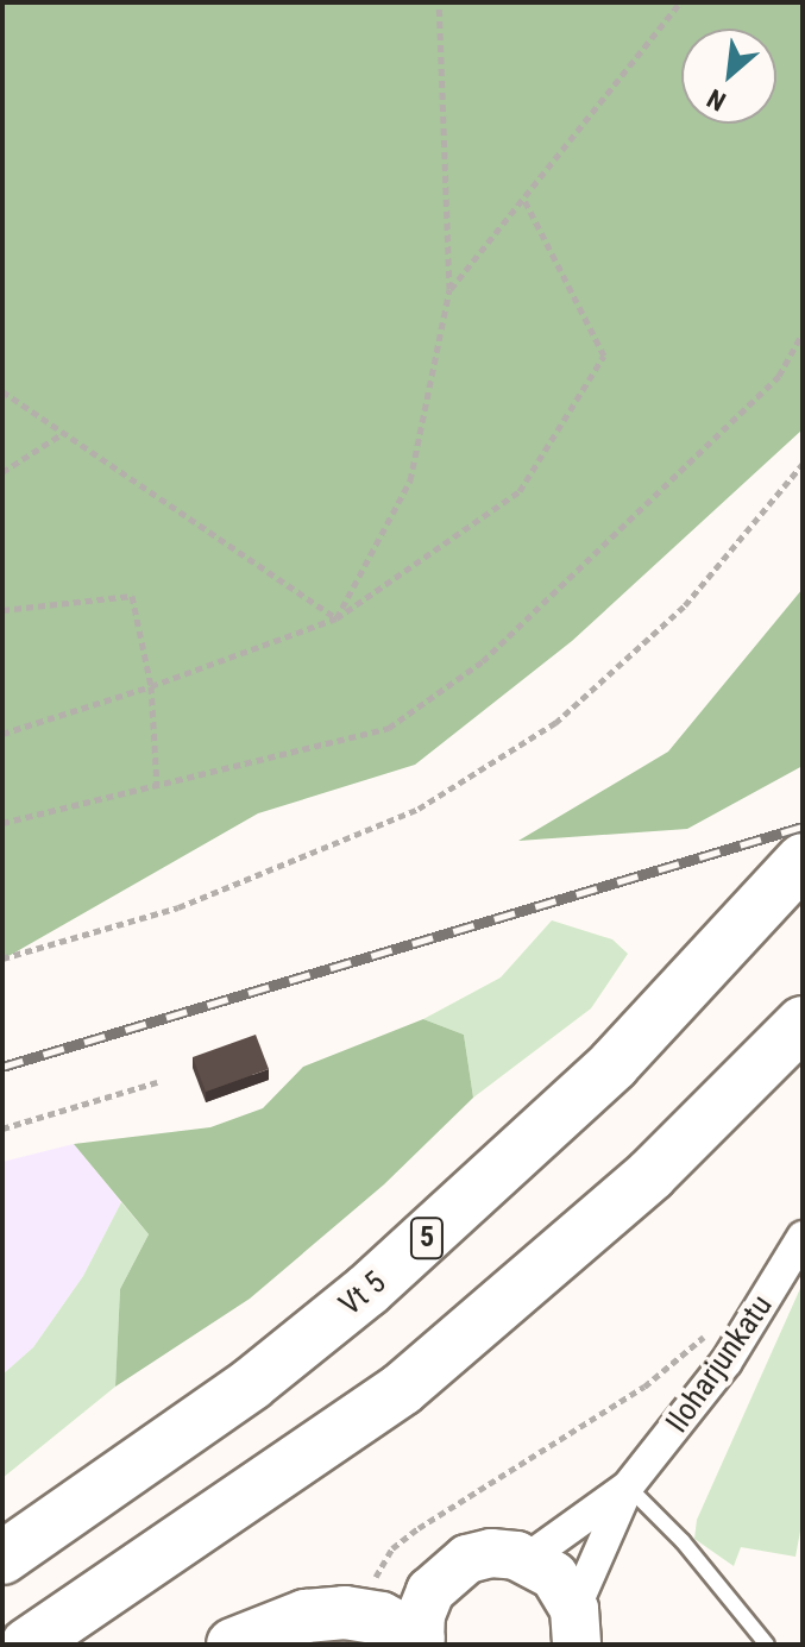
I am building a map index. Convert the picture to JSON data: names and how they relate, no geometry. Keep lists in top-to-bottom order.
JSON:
{
  "streets": {
    "highway": ["5", "Vt 5"],
    "street": ["Iloharjunkatu"]
  },
  "north": "bottom left"
}
